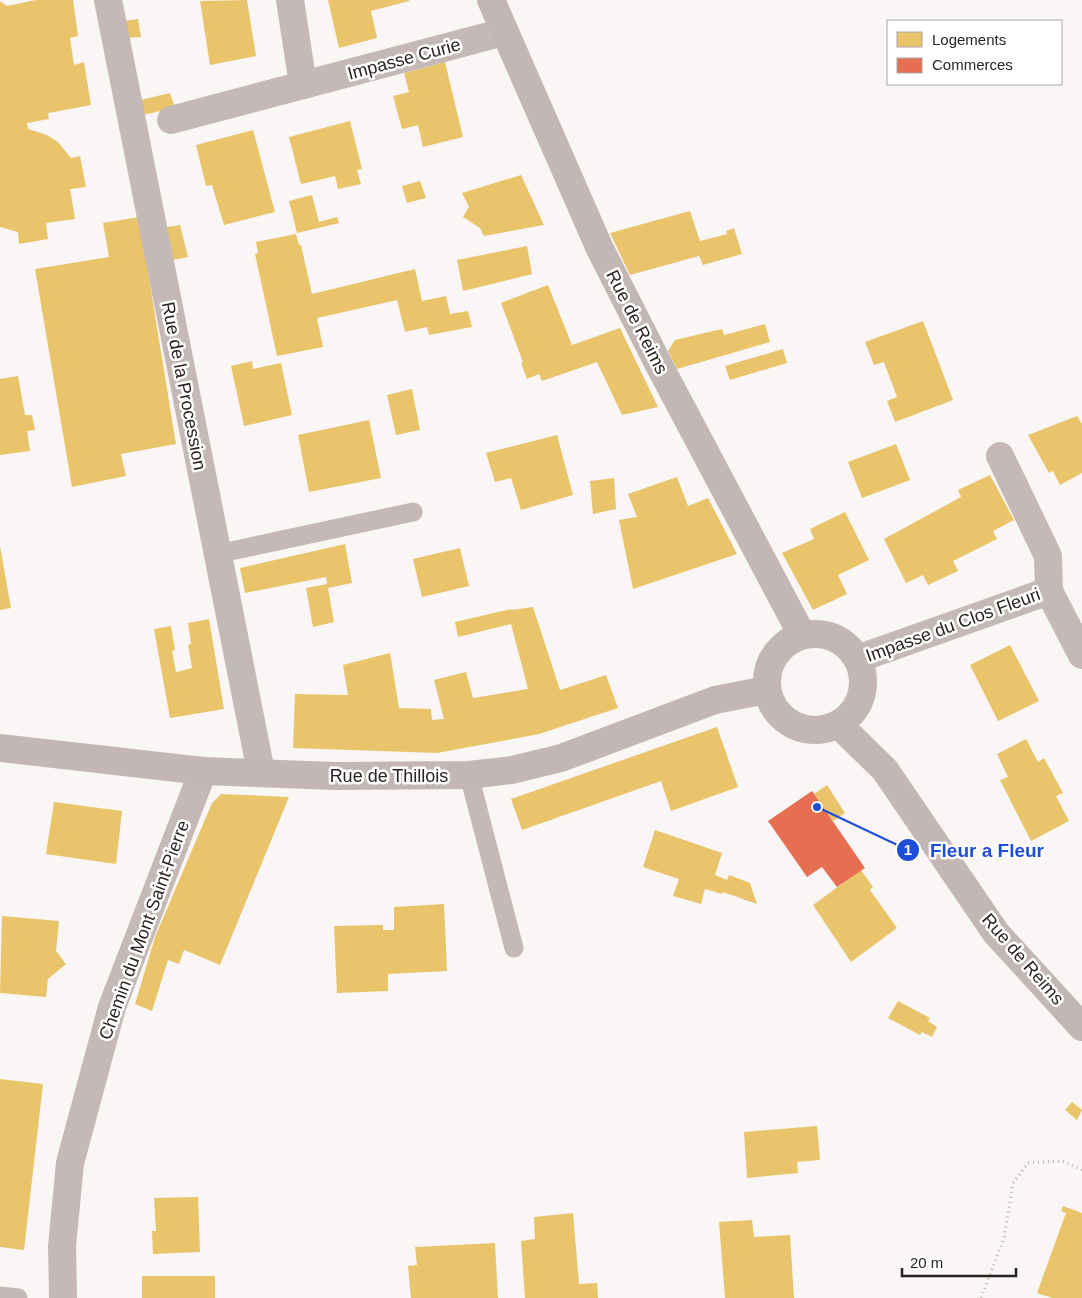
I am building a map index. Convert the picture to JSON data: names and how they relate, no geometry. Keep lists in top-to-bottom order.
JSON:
{
  "streets": {
    "street": [
      "Impasse Curie",
      "Rue de Reims",
      "Rue de la Procession",
      "Impasse du Clos Fleuri",
      "Rue de Thillois",
      "Chemin du Mont Saint-Pierre"
    ]
  },
  "crossings": [
    ["Impasse Curie", "Rue de Reims"],
    ["Rue de Reims", "Impasse du Clos Fleuri"],
    ["Rue de Reims", "Rue de Thillois"],
    ["Rue de la Procession", "Rue de Thillois"],
    ["Impasse du Clos Fleuri", "Rue de Thillois"],
    ["Rue de Thillois", "Chemin du Mont Saint-Pierre"]
  ],
  "places": ["Fleur a Fleur"],
  "legend": ["Logements", "Commerces"],
  "scale_bar": "20 m"
}
